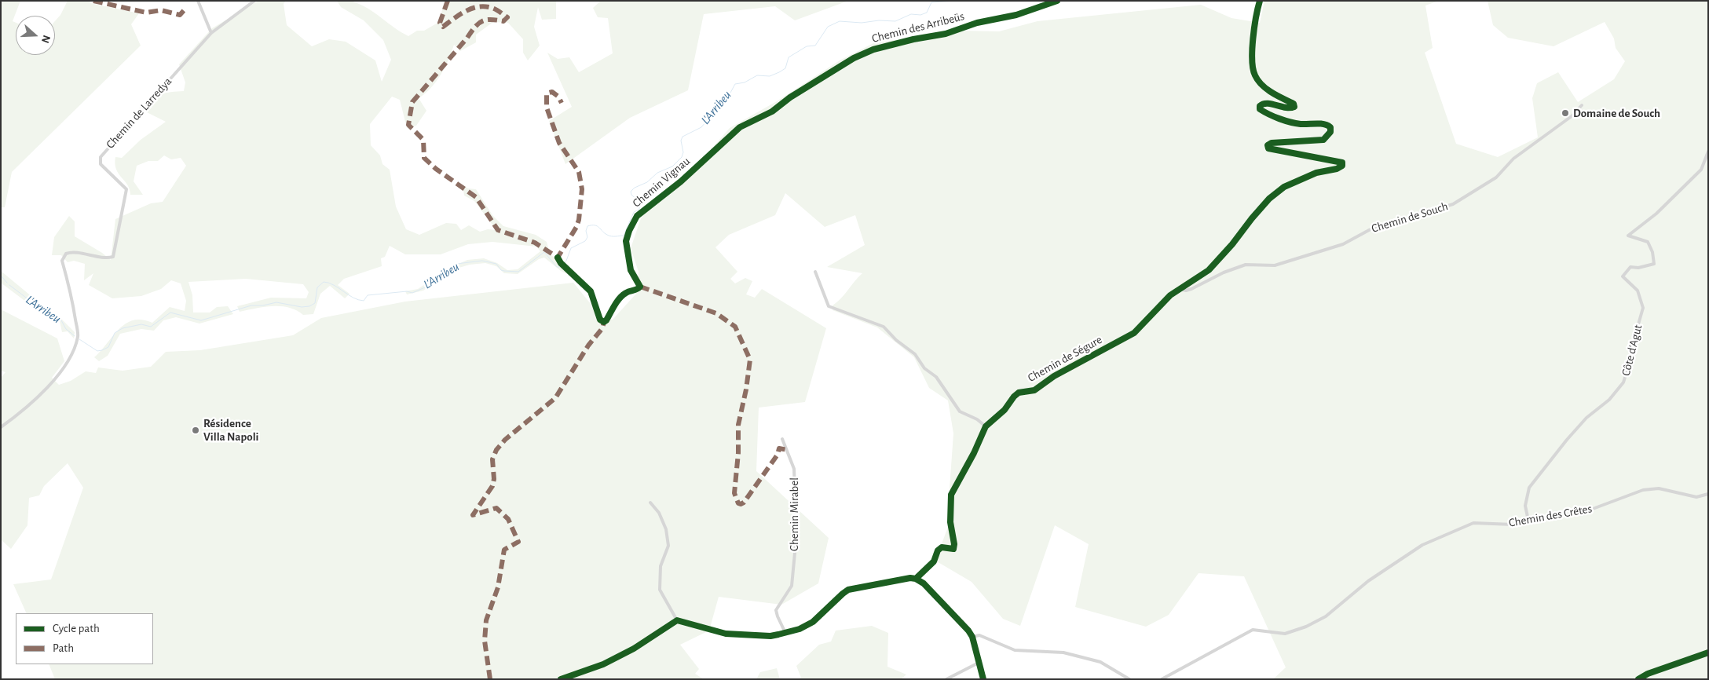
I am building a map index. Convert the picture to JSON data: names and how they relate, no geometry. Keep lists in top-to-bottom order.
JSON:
{
  "streets": {
    "street": [
      "Chemin des Arribeüs",
      "Chemin de Larredya",
      "Chemin Vignau",
      "Chemin de Souch",
      "Côte d'Agut",
      "Chemin de Ségure",
      "Chemin Mirabel",
      "Chemin des Crêtes"
    ]
  },
  "crossings": [
    ["Chemin des Arribeüs", "Chemin Vignau"],
    ["Chemin de Souch", "Chemin de Ségure"],
    ["Côte d'Agut", "Chemin des Crêtes"]
  ],
  "water": ["L'Arribeu"],
  "places": ["Domaine de Souch", "Résidence Villa Napoli"],
  "legend": ["Cycle path", "Path"],
  "north": "right"
}
